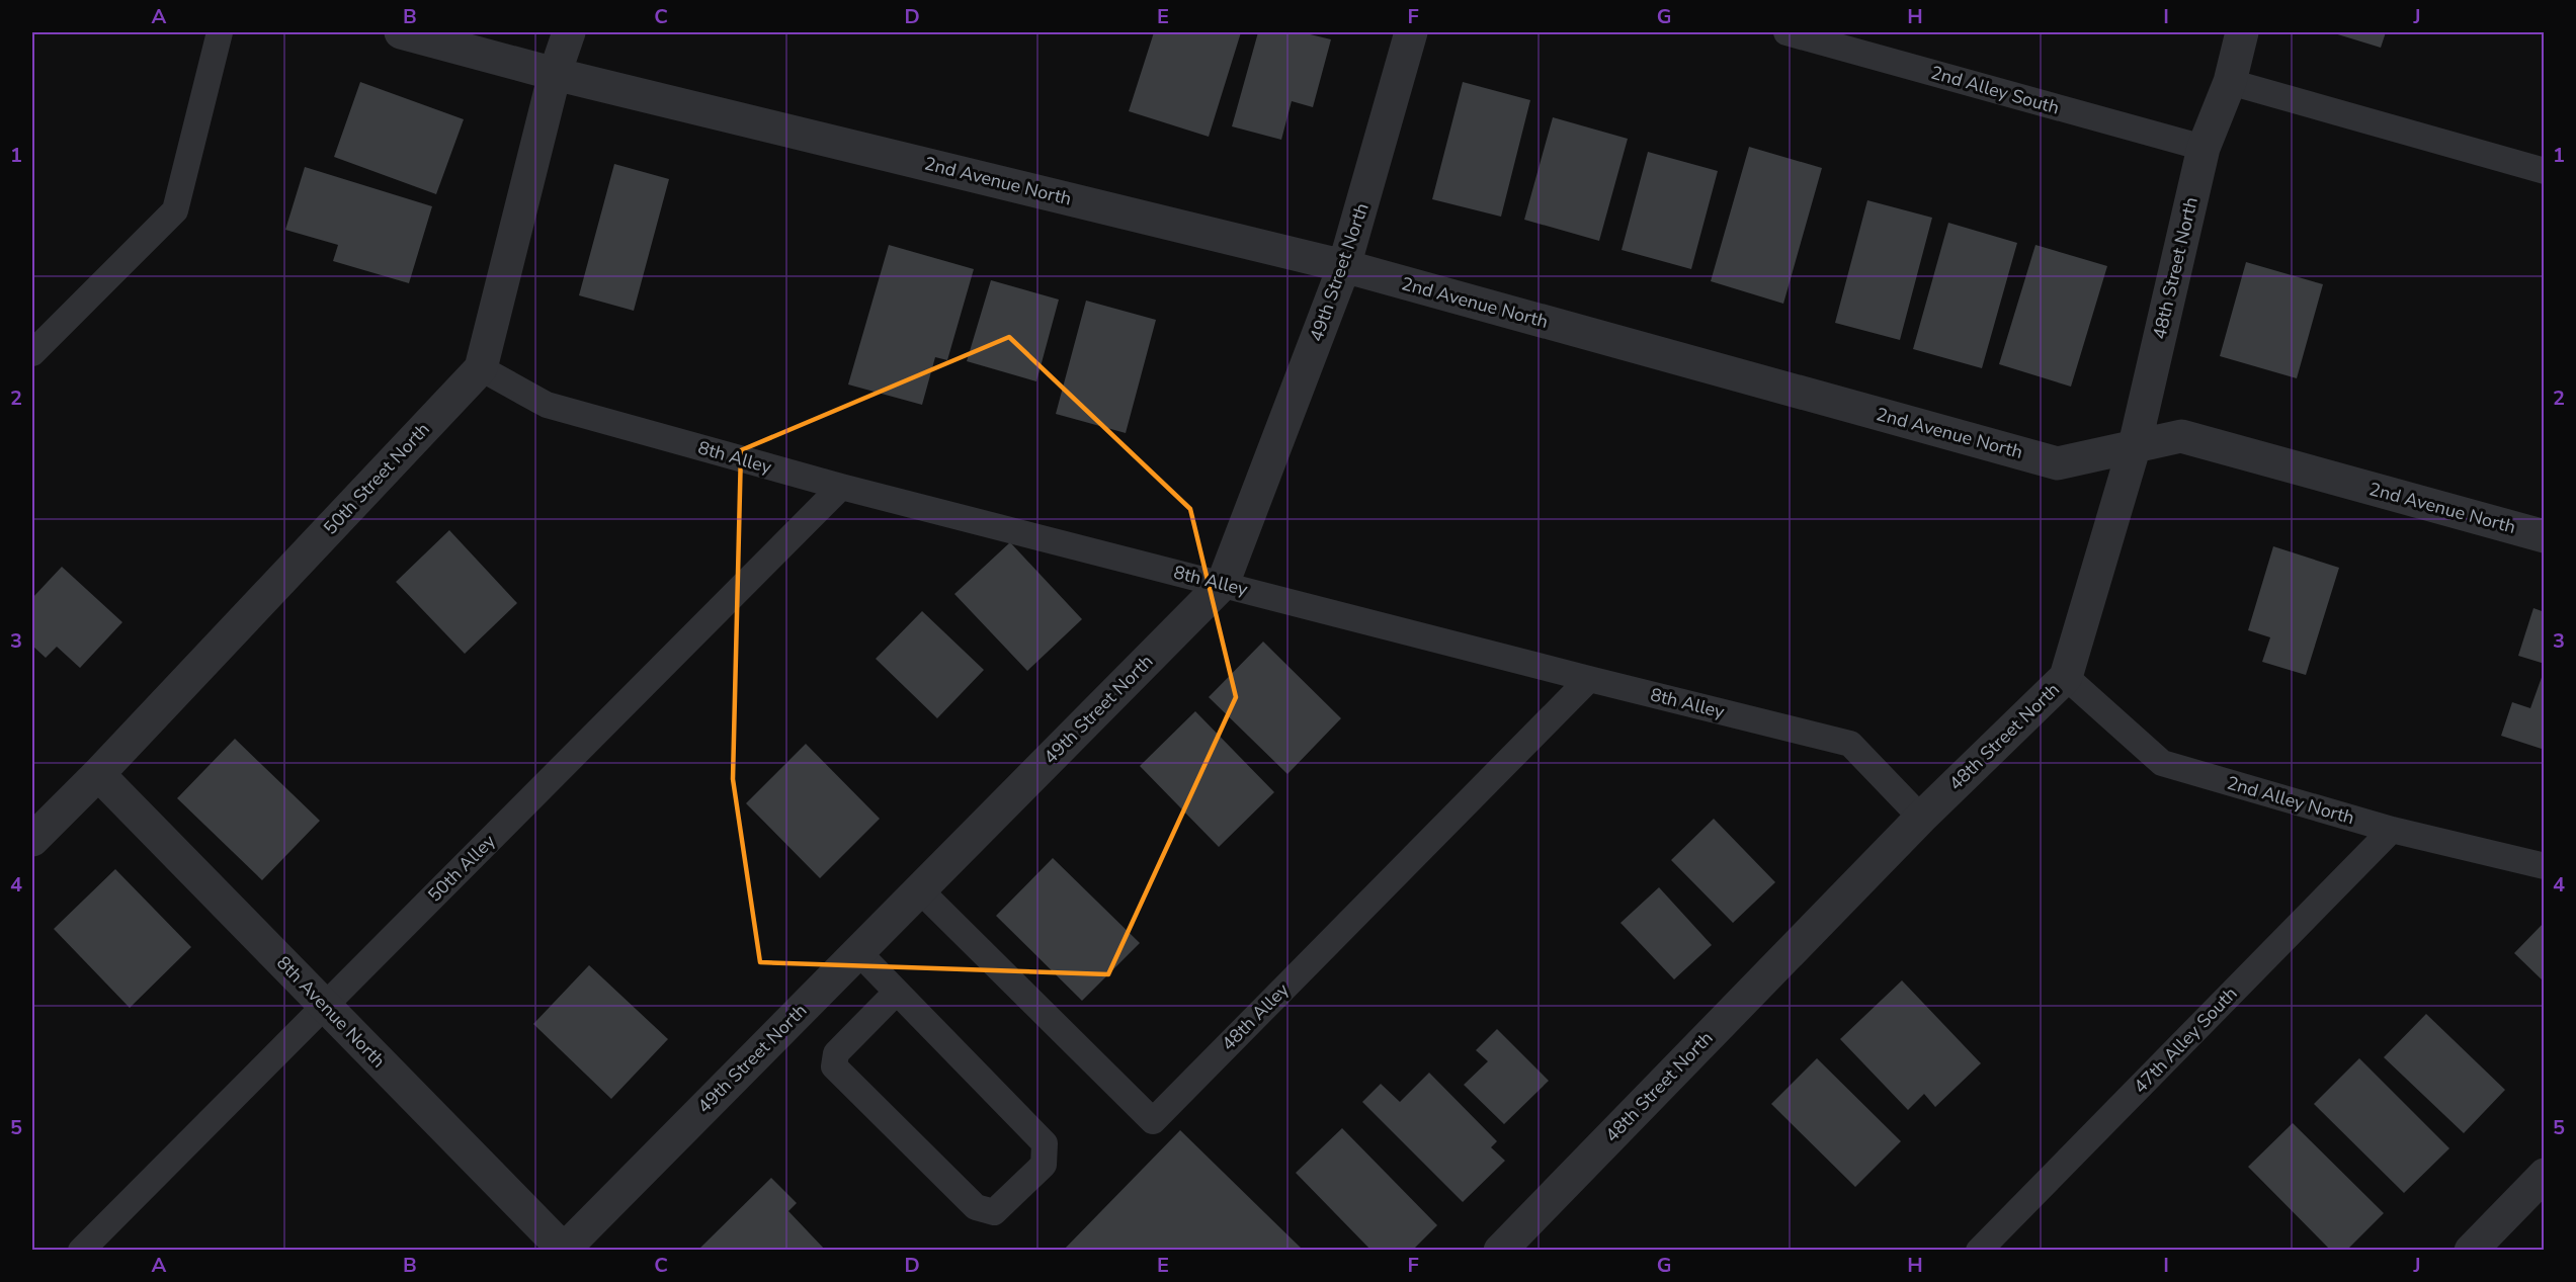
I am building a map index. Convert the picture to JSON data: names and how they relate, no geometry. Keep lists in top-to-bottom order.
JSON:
{
  "streets": {
    "street": [
      "2nd Avenue North",
      "48th Street North",
      "49th Street North",
      "50th Street North",
      "8th Avenue North"
    ],
    "lane": [
      "2nd Alley South",
      "8th Alley",
      "2nd Alley North",
      "50th Alley",
      "48th Alley",
      "47th Alley South"
    ]
  },
  "crossings": [
    ["2nd Alley South", "48th Street North"],
    ["2nd Avenue North", "48th Street North"],
    ["2nd Avenue North", "49th Street North"],
    ["2nd Avenue North", "50th Street North"],
    ["48th Street North", "8th Alley"],
    ["48th Street North", "2nd Alley North"],
    ["49th Street North", "8th Alley"],
    ["49th Street North", "8th Avenue North"],
    ["49th Street North", "48th Alley"],
    ["8th Alley", "50th Street North"],
    ["8th Alley", "50th Alley"],
    ["8th Alley", "48th Alley"],
    ["50th Street North", "8th Avenue North"],
    ["2nd Alley North", "47th Alley South"],
    ["50th Alley", "8th Avenue North"]
  ],
  "grid": {
    "columns": [
      "A",
      "B",
      "C",
      "D",
      "E",
      "F",
      "G",
      "H",
      "I",
      "J"
    ],
    "rows": [
      "1",
      "2",
      "3",
      "4",
      "5"
    ]
  }
}
